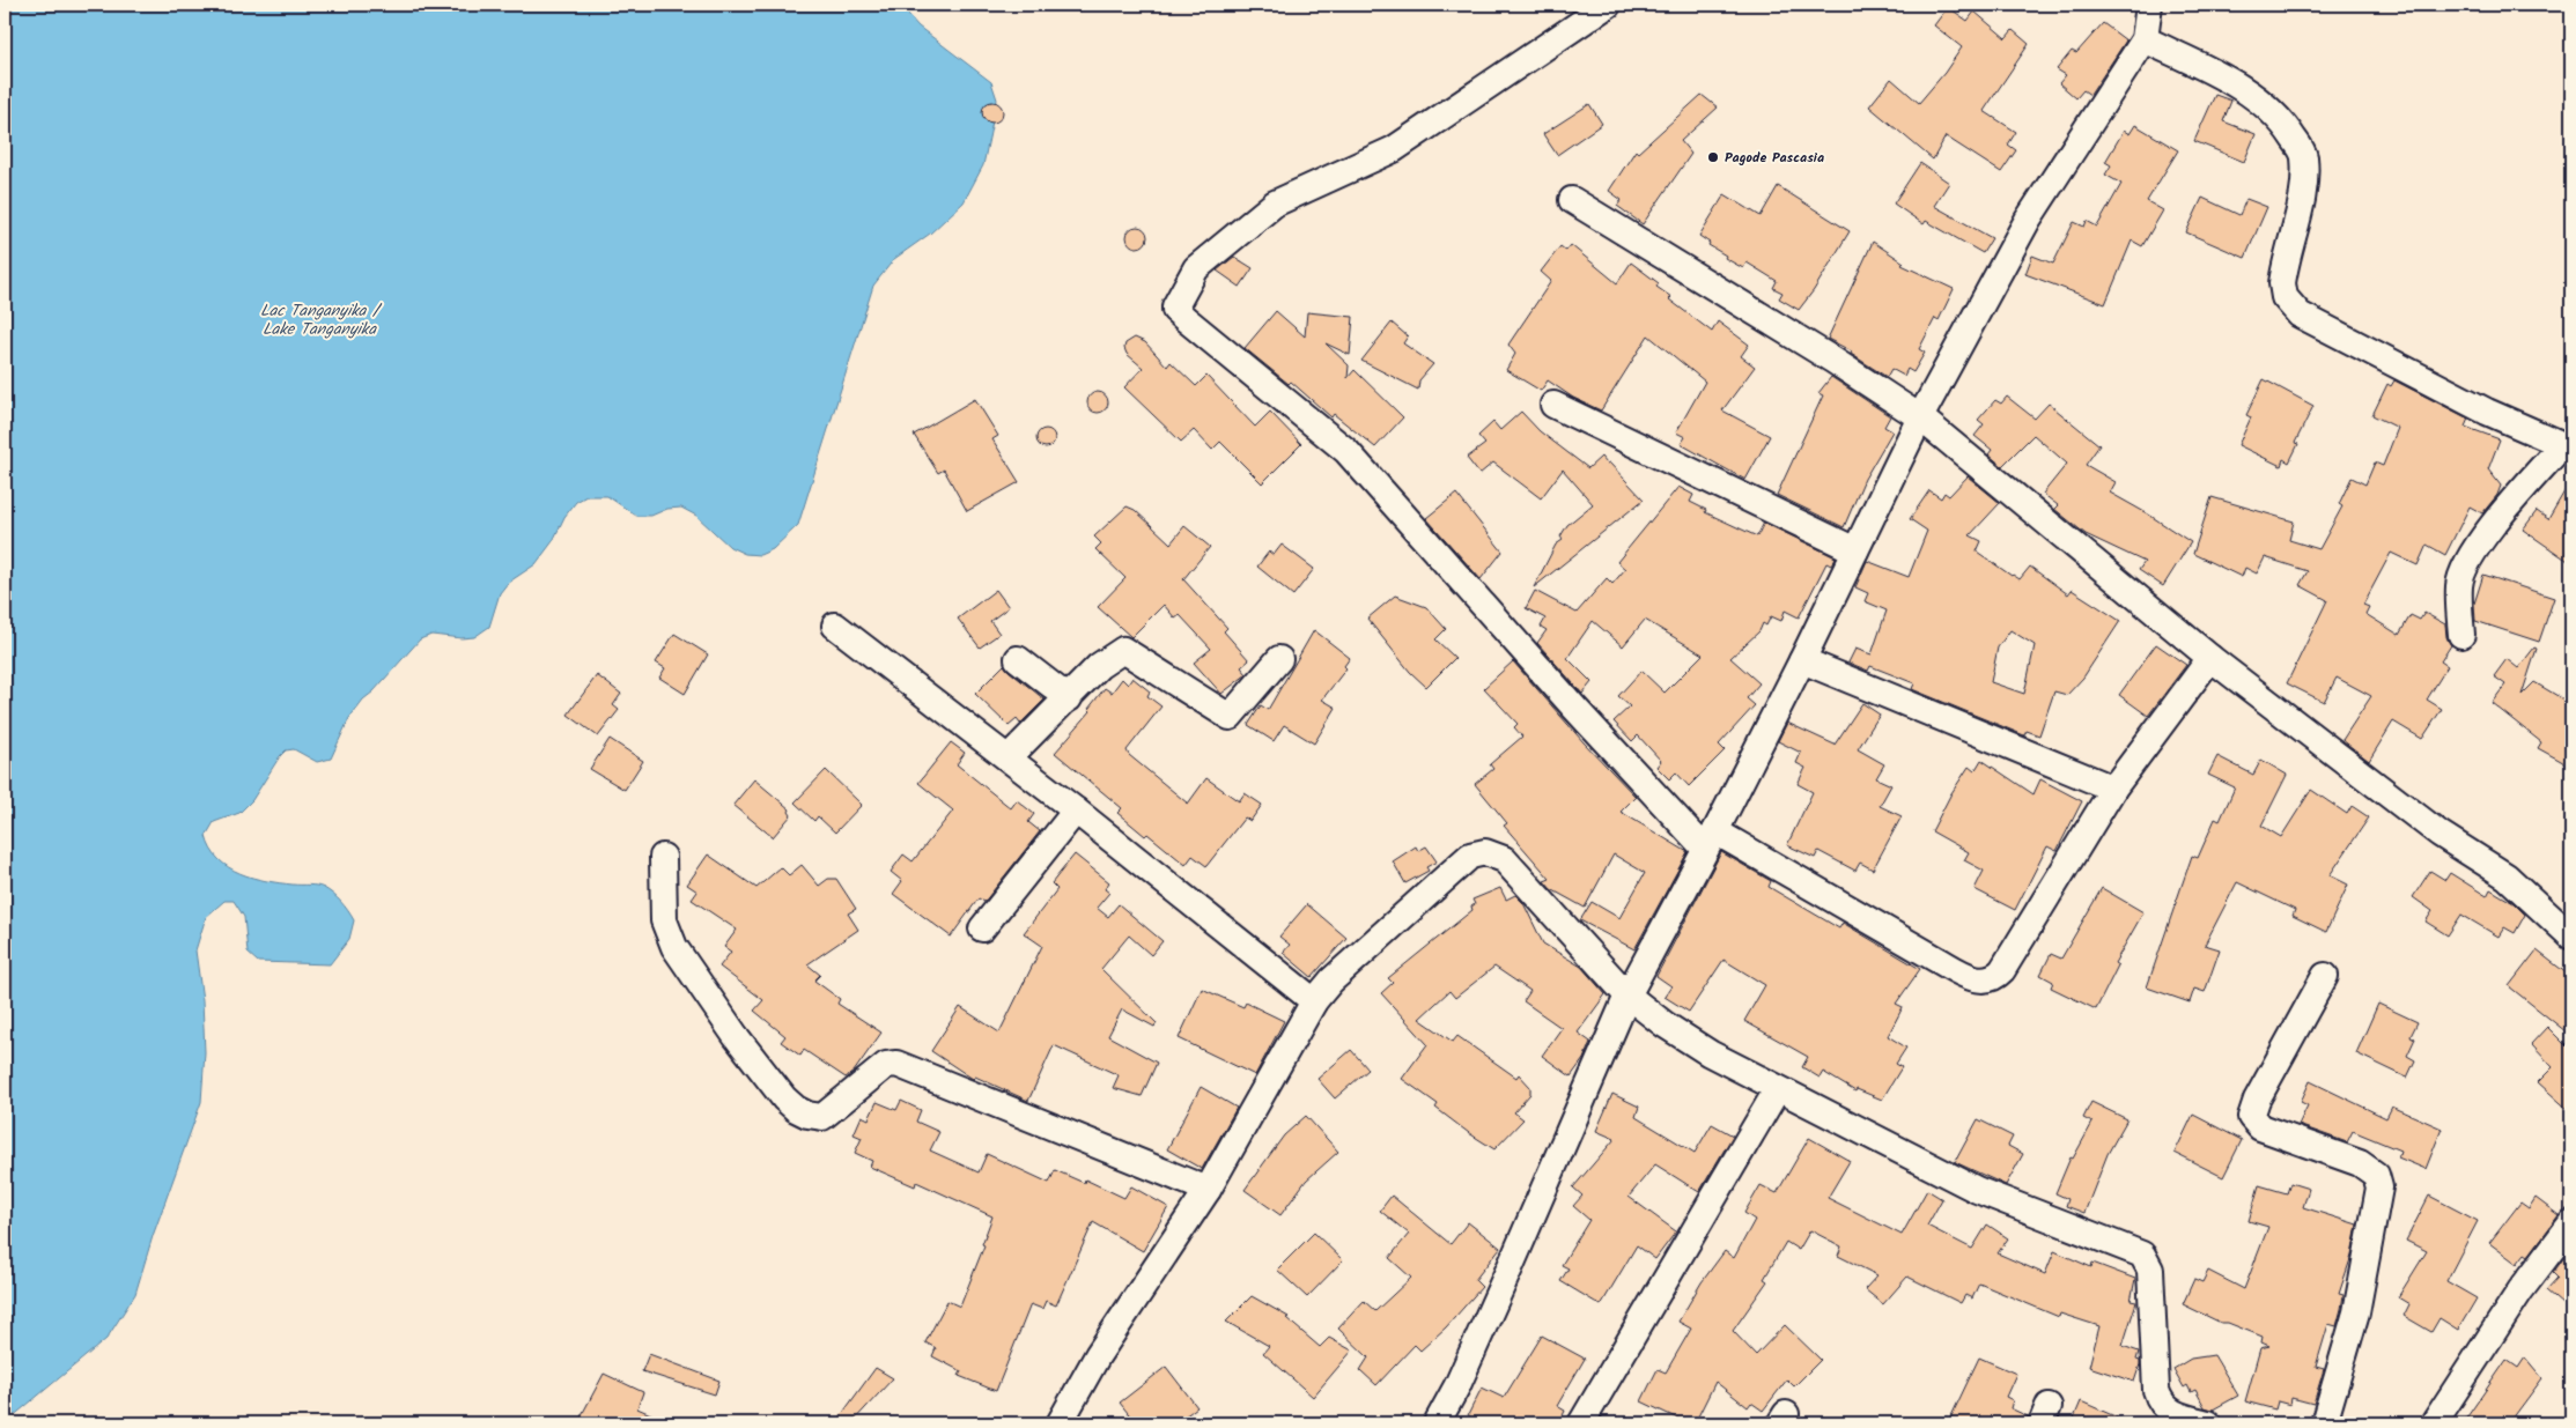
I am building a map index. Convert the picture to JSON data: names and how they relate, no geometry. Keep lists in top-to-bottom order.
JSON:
{
  "water": ["Lac Tanganyika / Lake Tanganyika"],
  "places": ["Pagode Pascasia"]
}
